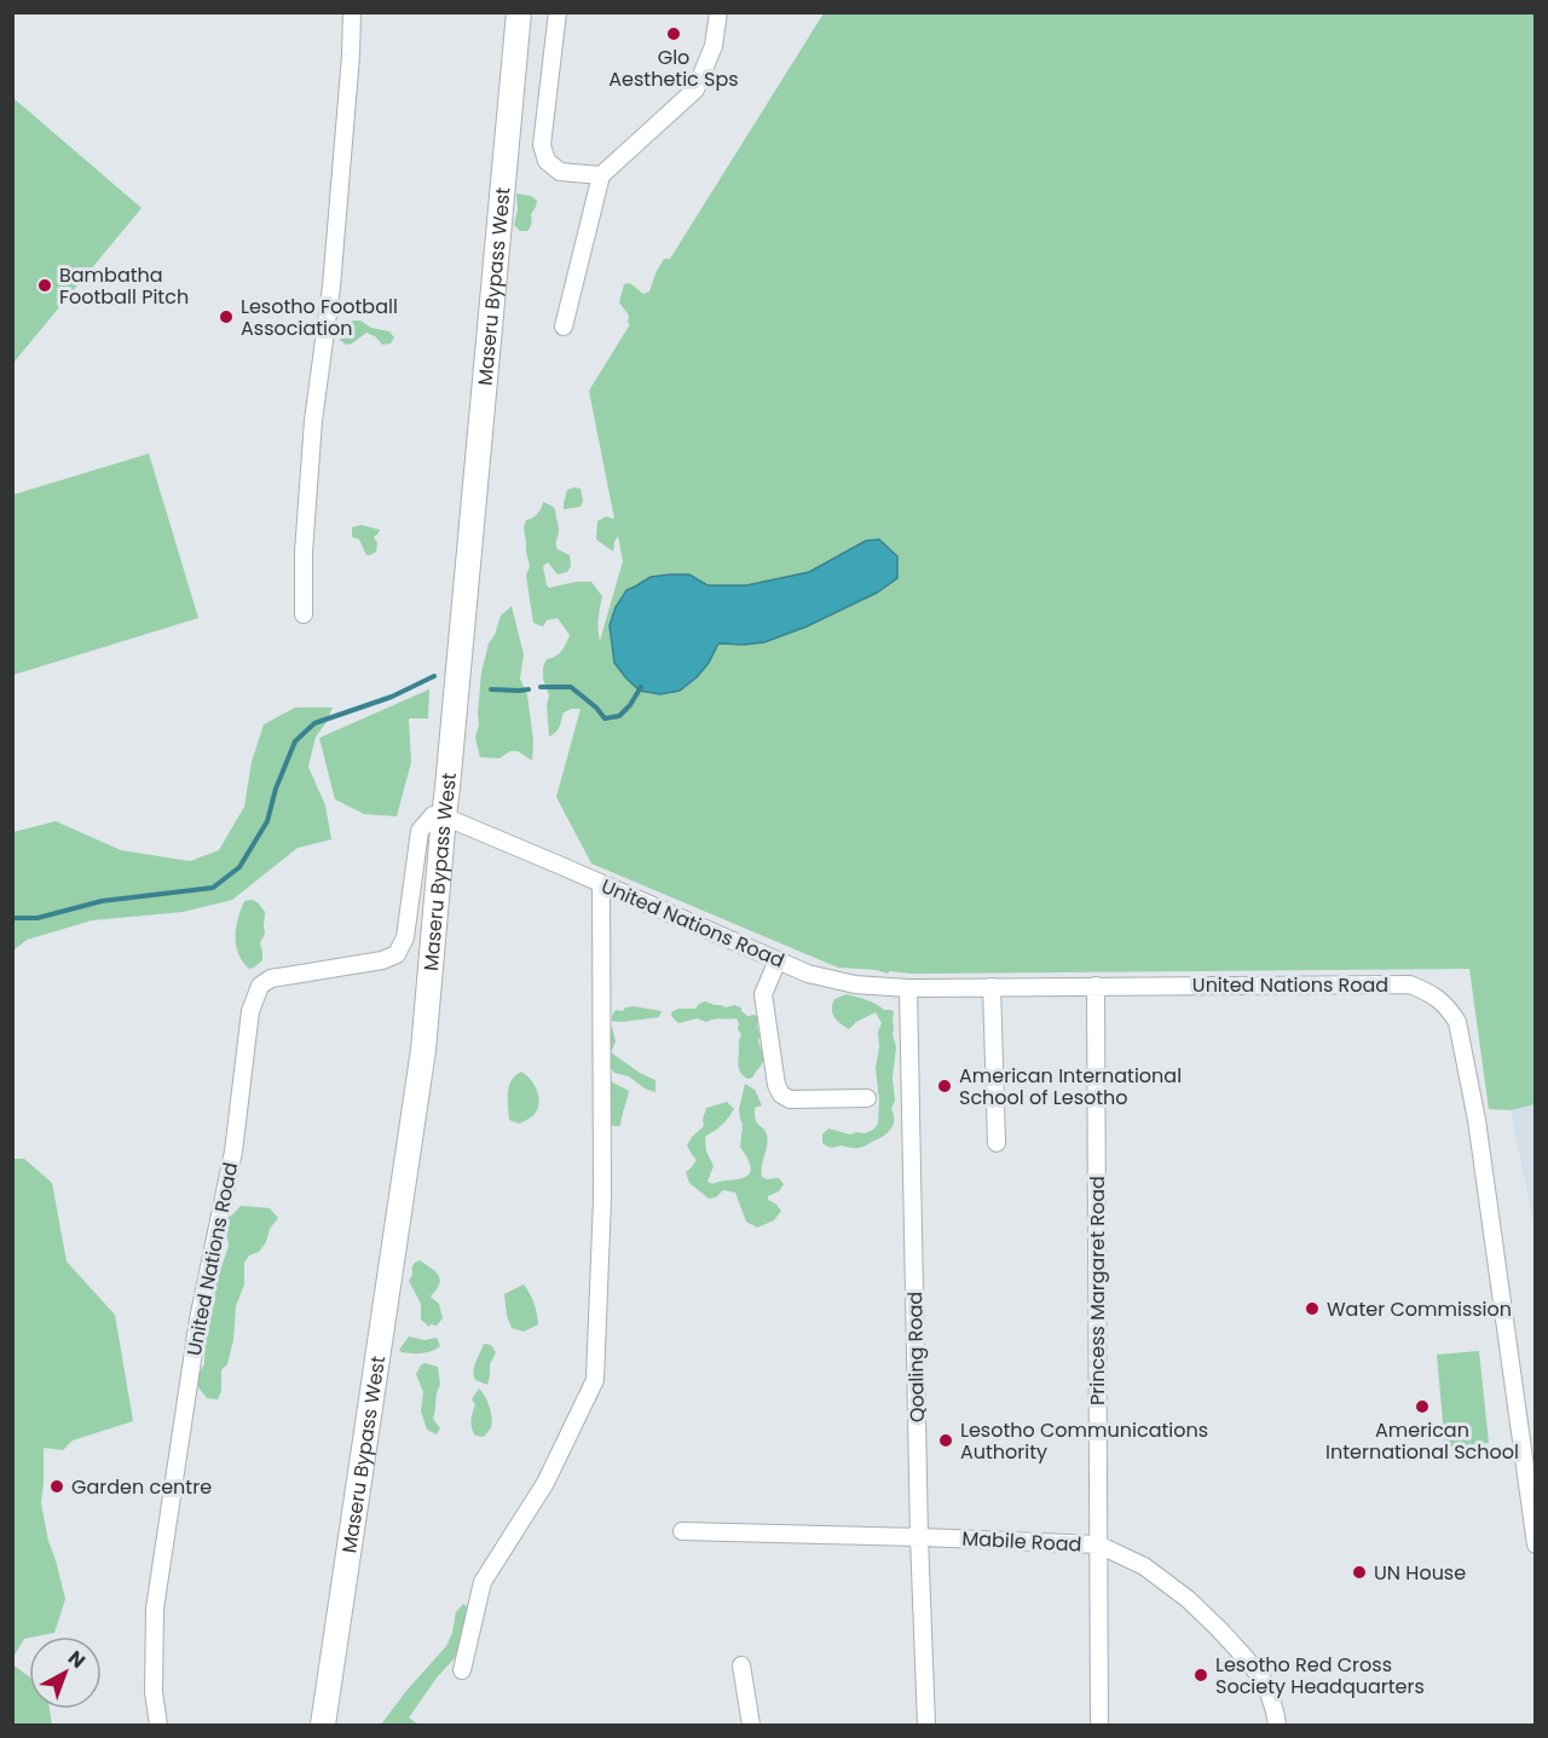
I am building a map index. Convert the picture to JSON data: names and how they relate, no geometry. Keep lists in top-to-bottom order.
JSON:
{
  "streets": {
    "main road": ["Maseru Bypass West"],
    "street": [
      "United Nations Road",
      "Princess Margaret Road",
      "Qoaling Road",
      "Mabile Road"
    ]
  },
  "crossings": [
    ["Maseru Bypass West", "United Nations Road"],
    ["United Nations Road", "Princess Margaret Road"],
    ["United Nations Road", "Qoaling Road"],
    ["Princess Margaret Road", "Mabile Road"],
    ["Qoaling Road", "Mabile Road"]
  ],
  "places": [
    "Glo Aesthetic Sps",
    "Bambatha Football Pitch",
    "Lesotho Football Association",
    "American International School of Lesotho",
    "Water Commission",
    "American International School",
    "Lesotho Communications Authority",
    "Garden centre",
    "UN House",
    "Lesotho Red Cross Society Headquarters"
  ],
  "north": "top right"
}
